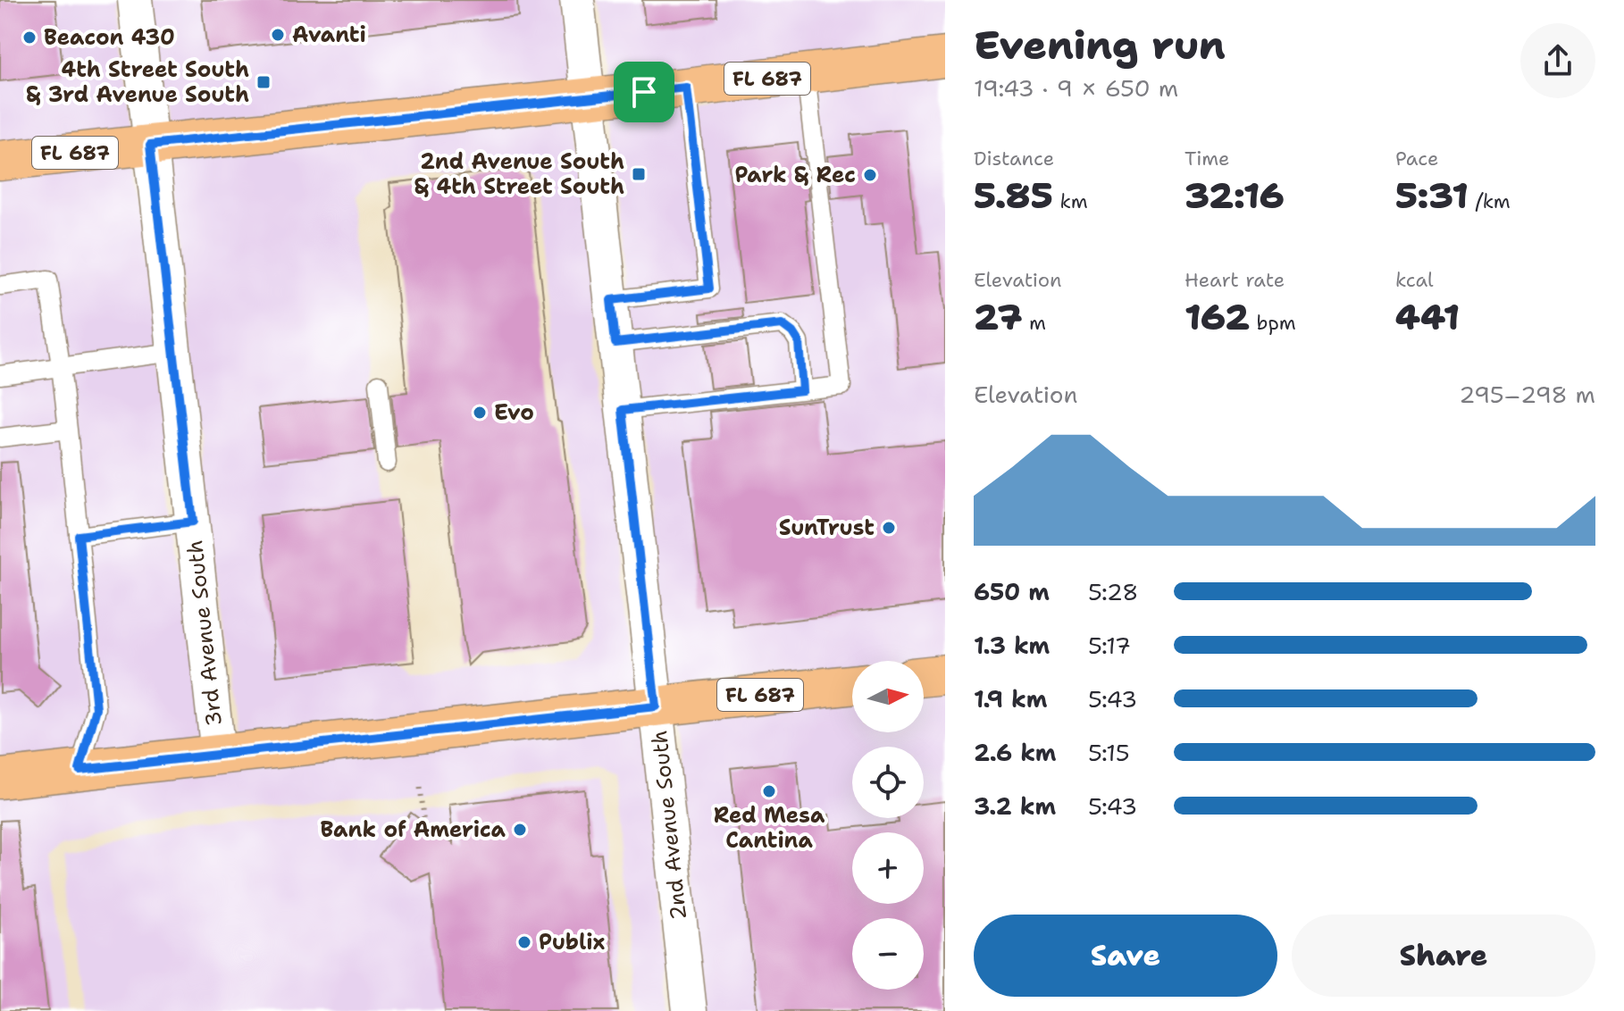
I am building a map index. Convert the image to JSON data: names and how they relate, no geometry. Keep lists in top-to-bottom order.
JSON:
{
  "streets": {
    "main road": ["FL 687"],
    "street": ["3rd Avenue South", "2nd Avenue South"]
  },
  "crossings": [
    ["FL 687", "3rd Avenue South"],
    ["FL 687", "2nd Avenue South"]
  ],
  "places": {
    "other": [
      "Avanti",
      "Beacon 430",
      "Park & Rec",
      "Evo",
      "SunTrust",
      "Red Mesa Cantina",
      "Bank of America",
      "Publix"
    ],
    "transit": ["4th Street South & 3rd Avenue South", "2nd Avenue South & 4th Street South"]
  },
  "north": "right",
  "page": {
    "heading": ["Evening run", "19:43 · 9 × 650 m"],
    "stats": [
      ["Distance", "5.85 km"],
      ["Time", "32:16"],
      ["Pace", "5:31 /km"],
      ["Elevation", "27 m"],
      ["Heart rate", "162 bpm"],
      ["kcal", "441"]
    ],
    "chart": ["Elevation", "295–298 m"],
    "list": [
      {
        "name": "650 m",
        "note": "5:28"
      },
      {
        "name": "1.3 km",
        "note": "5:17"
      },
      {
        "name": "1.9 km",
        "note": "5:43"
      },
      {
        "name": "2.6 km",
        "note": "5:15"
      },
      {
        "name": "3.2 km",
        "note": "5:43"
      }
    ],
    "map_buttons": ["+", "−"],
    "buttons": ["Save", "Share"]
  }
}
